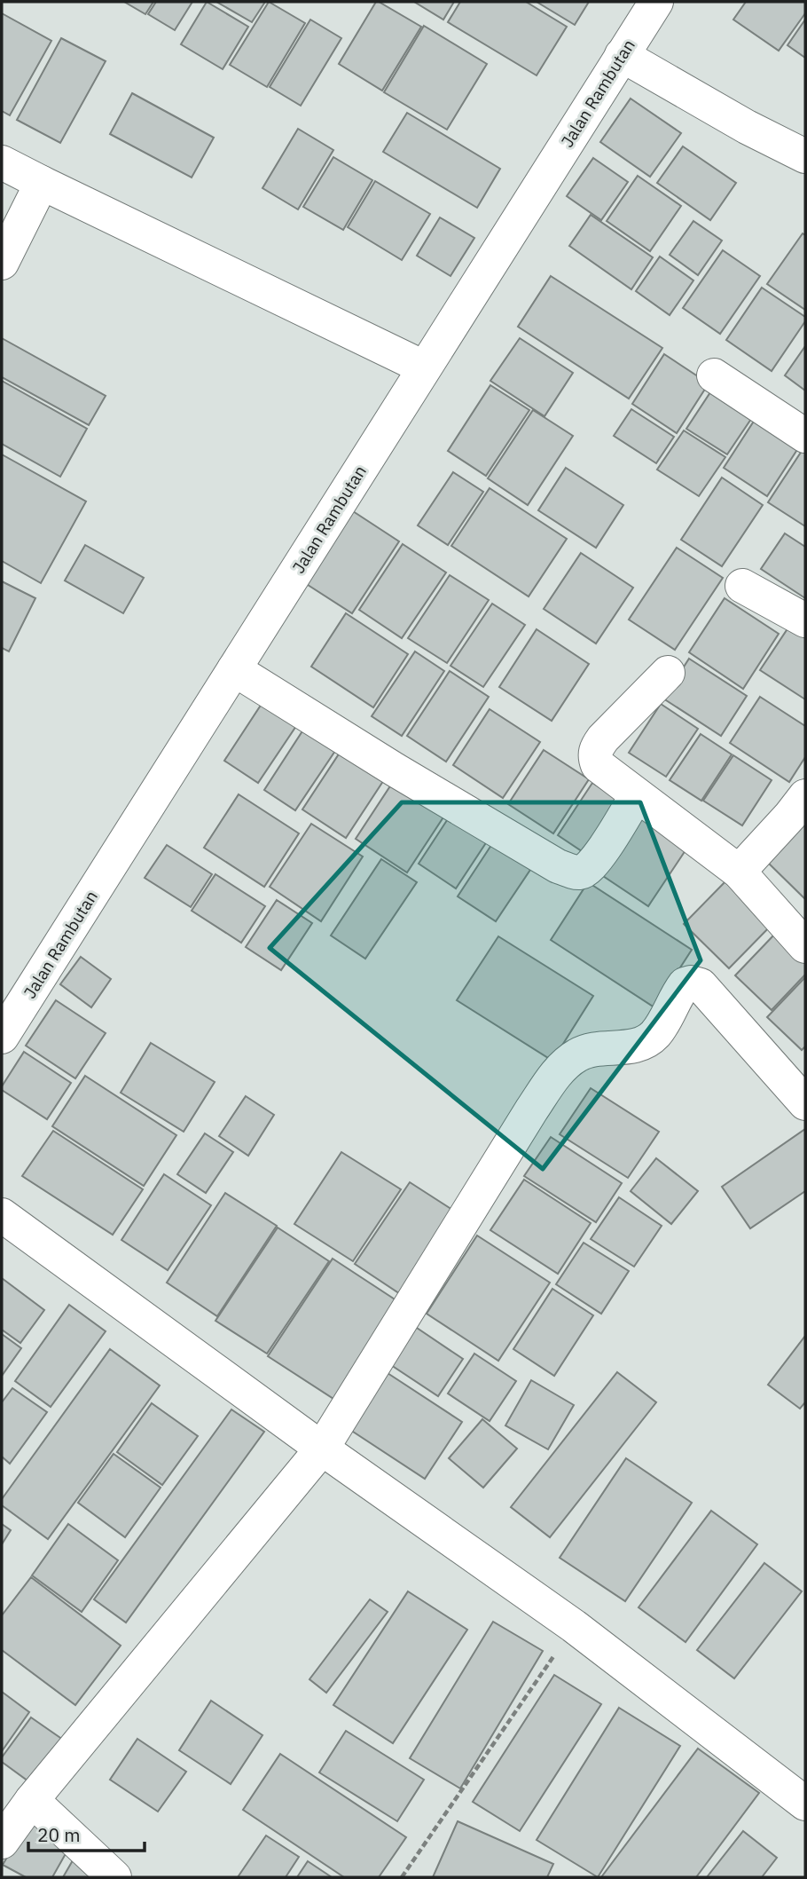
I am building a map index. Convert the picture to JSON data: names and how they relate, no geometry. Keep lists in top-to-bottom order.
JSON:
{
  "streets": {
    "street": ["Jalan Rambutan"]
  },
  "scale_bar": "20 m"
}
